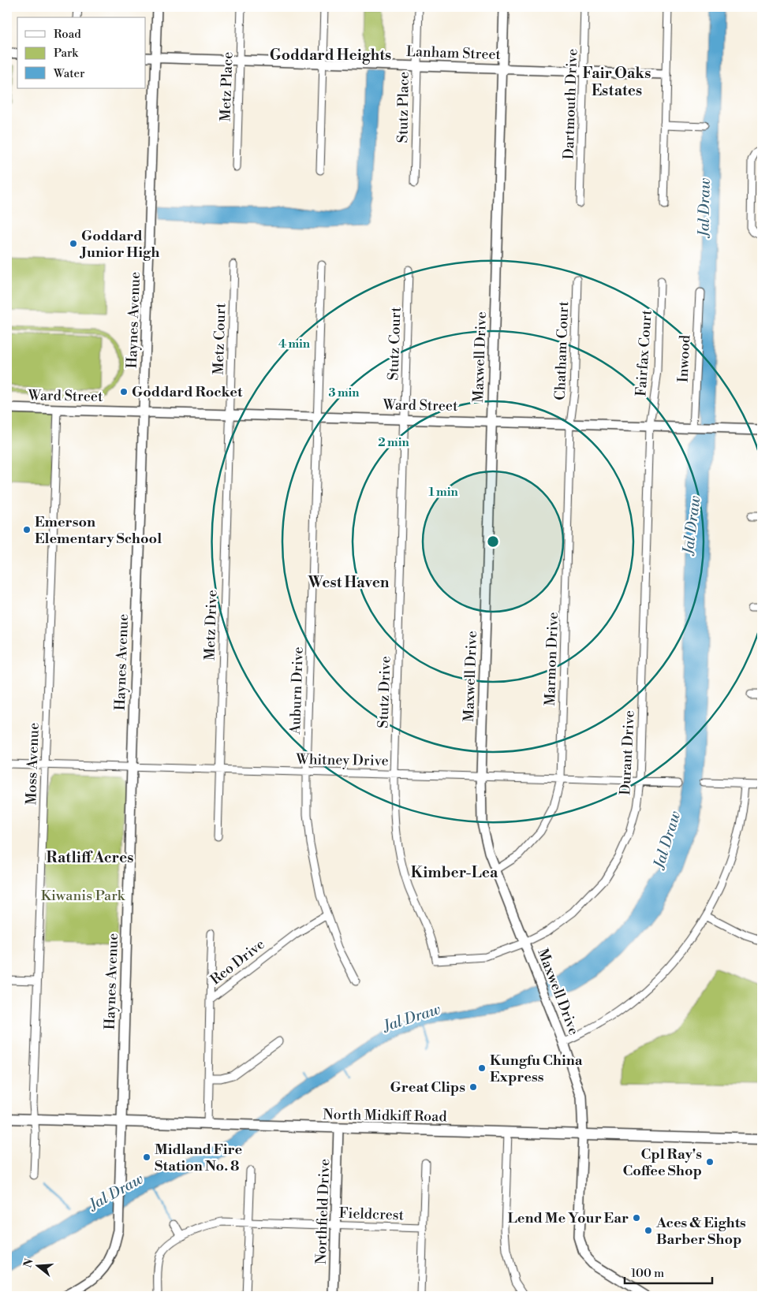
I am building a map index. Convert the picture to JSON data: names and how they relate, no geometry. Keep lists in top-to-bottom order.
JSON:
{
  "streets": {
    "main road": ["North Midkiff Road"],
    "street": [
      "Lanham Street",
      "Metz Place",
      "Dartmouth Drive",
      "Stutz Place",
      "Haynes Avenue",
      "Metz Court",
      "Stutz Court",
      "Chatham Court",
      "Fairfax Court",
      "Maxwell Drive",
      "Inwood",
      "Ward Street",
      "Metz Drive",
      "Marmon Drive",
      "Auburn Drive",
      "Stutz Drive",
      "Durant Drive",
      "Whitney Drive",
      "Moss Avenue",
      "Reo Drive",
      "Northfield Drive",
      "Fieldcrest"
    ]
  },
  "crossings": [
    ["Lanham Street", "Metz Place"],
    ["Lanham Street", "Dartmouth Drive"],
    ["Lanham Street", "Stutz Place"],
    ["Lanham Street", "Haynes Avenue"],
    ["Lanham Street", "Maxwell Drive"],
    ["Haynes Avenue", "Ward Street"],
    ["Haynes Avenue", "Whitney Drive"],
    ["Haynes Avenue", "North Midkiff Road"],
    ["Metz Court", "Ward Street"],
    ["Metz Court", "Metz Drive"],
    ["Stutz Court", "Ward Street"],
    ["Stutz Court", "Stutz Drive"],
    ["Chatham Court", "Ward Street"],
    ["Chatham Court", "Marmon Drive"],
    ["Fairfax Court", "Ward Street"],
    ["Fairfax Court", "Durant Drive"],
    ["Maxwell Drive", "Ward Street"],
    ["Maxwell Drive", "Marmon Drive"],
    ["Maxwell Drive", "Durant Drive"],
    ["Maxwell Drive", "Whitney Drive"],
    ["Maxwell Drive", "North Midkiff Road"],
    ["Inwood", "Ward Street"],
    ["Ward Street", "Metz Drive"],
    ["Ward Street", "Marmon Drive"],
    ["Ward Street", "Auburn Drive"],
    ["Ward Street", "Stutz Drive"],
    ["Ward Street", "Durant Drive"],
    ["Ward Street", "Moss Avenue"],
    ["Metz Drive", "Whitney Drive"],
    ["Marmon Drive", "Whitney Drive"],
    ["Auburn Drive", "Whitney Drive"],
    ["Auburn Drive", "Reo Drive"],
    ["Stutz Drive", "Durant Drive"],
    ["Stutz Drive", "Whitney Drive"],
    ["Durant Drive", "Whitney Drive"],
    ["Whitney Drive", "Moss Avenue"],
    ["Moss Avenue", "North Midkiff Road"],
    ["Reo Drive", "North Midkiff Road"],
    ["North Midkiff Road", "Northfield Drive"],
    ["Northfield Drive", "Fieldcrest"]
  ],
  "districts": [
    "Goddard Heights",
    "Fair Oaks Estates",
    "West Haven",
    "Ratliff Acres",
    "Kimber-Lea"
  ],
  "water": ["Jal Draw"],
  "parks": ["Kiwanis Park"],
  "places": [
    "Goddard Junior High",
    "Goddard Rocket",
    "Emerson Elementary School",
    "Kungfu China Express",
    "Great Clips",
    "Midland Fire Station No. 8",
    "Cpl Ray's Coffee Shop",
    "Lend Me Your Ear",
    "Aces & Eights Barber Shop"
  ],
  "legend": ["Road", "Park", "Water"],
  "scale_bar": "100 m",
  "north": "left",
  "rings": [
    "4 min",
    "3 min",
    "2 min",
    "1 min"
  ]
}
